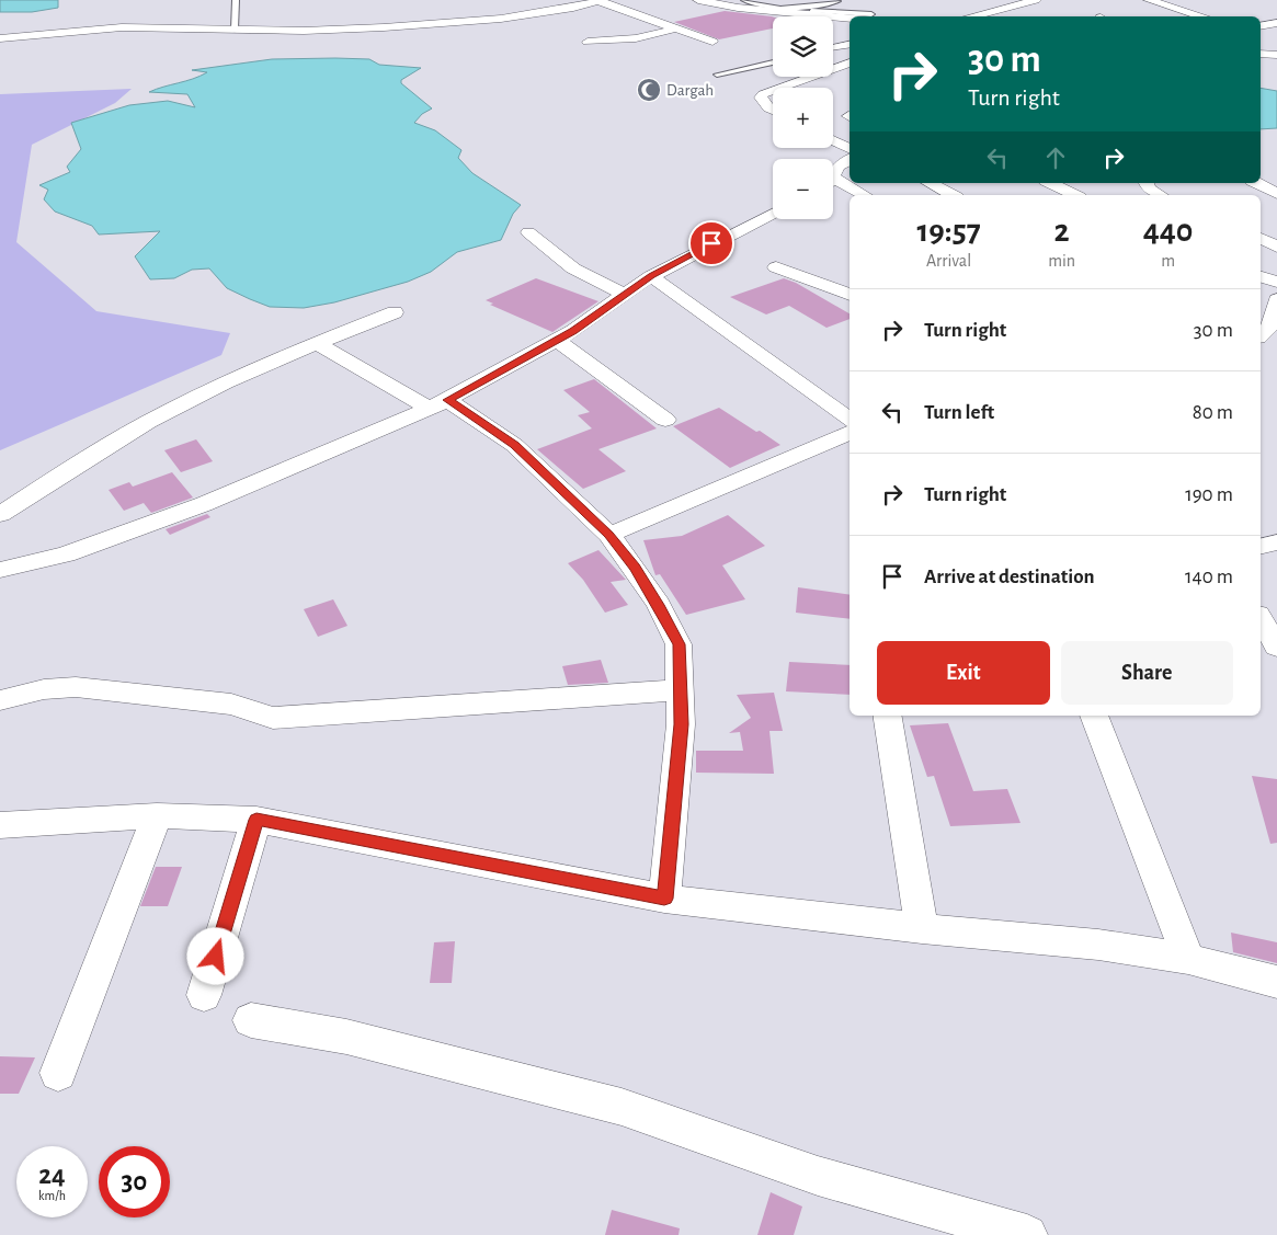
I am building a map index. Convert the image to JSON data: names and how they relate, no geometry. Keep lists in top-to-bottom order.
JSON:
{
  "places": {
    "mosque": ["Dargah"]
  },
  "page": {
    "map_buttons": ["+", "−"],
    "turn": ["30 m", "Turn right"],
    "eta": [
      "19:57",
      "Arrival",
      "2",
      "min",
      "440",
      "m"
    ],
    "list": [
      {
        "name": "Turn right",
        "value": "30 m"
      },
      {
        "name": "Turn left",
        "value": "80 m"
      },
      {
        "name": "Turn right",
        "value": "190 m"
      },
      {
        "name": "Arrive at destination",
        "value": "140 m"
      }
    ],
    "buttons": ["Exit", "Share"],
    "speed": "24 km/h",
    "limit": "30"
  }
}
